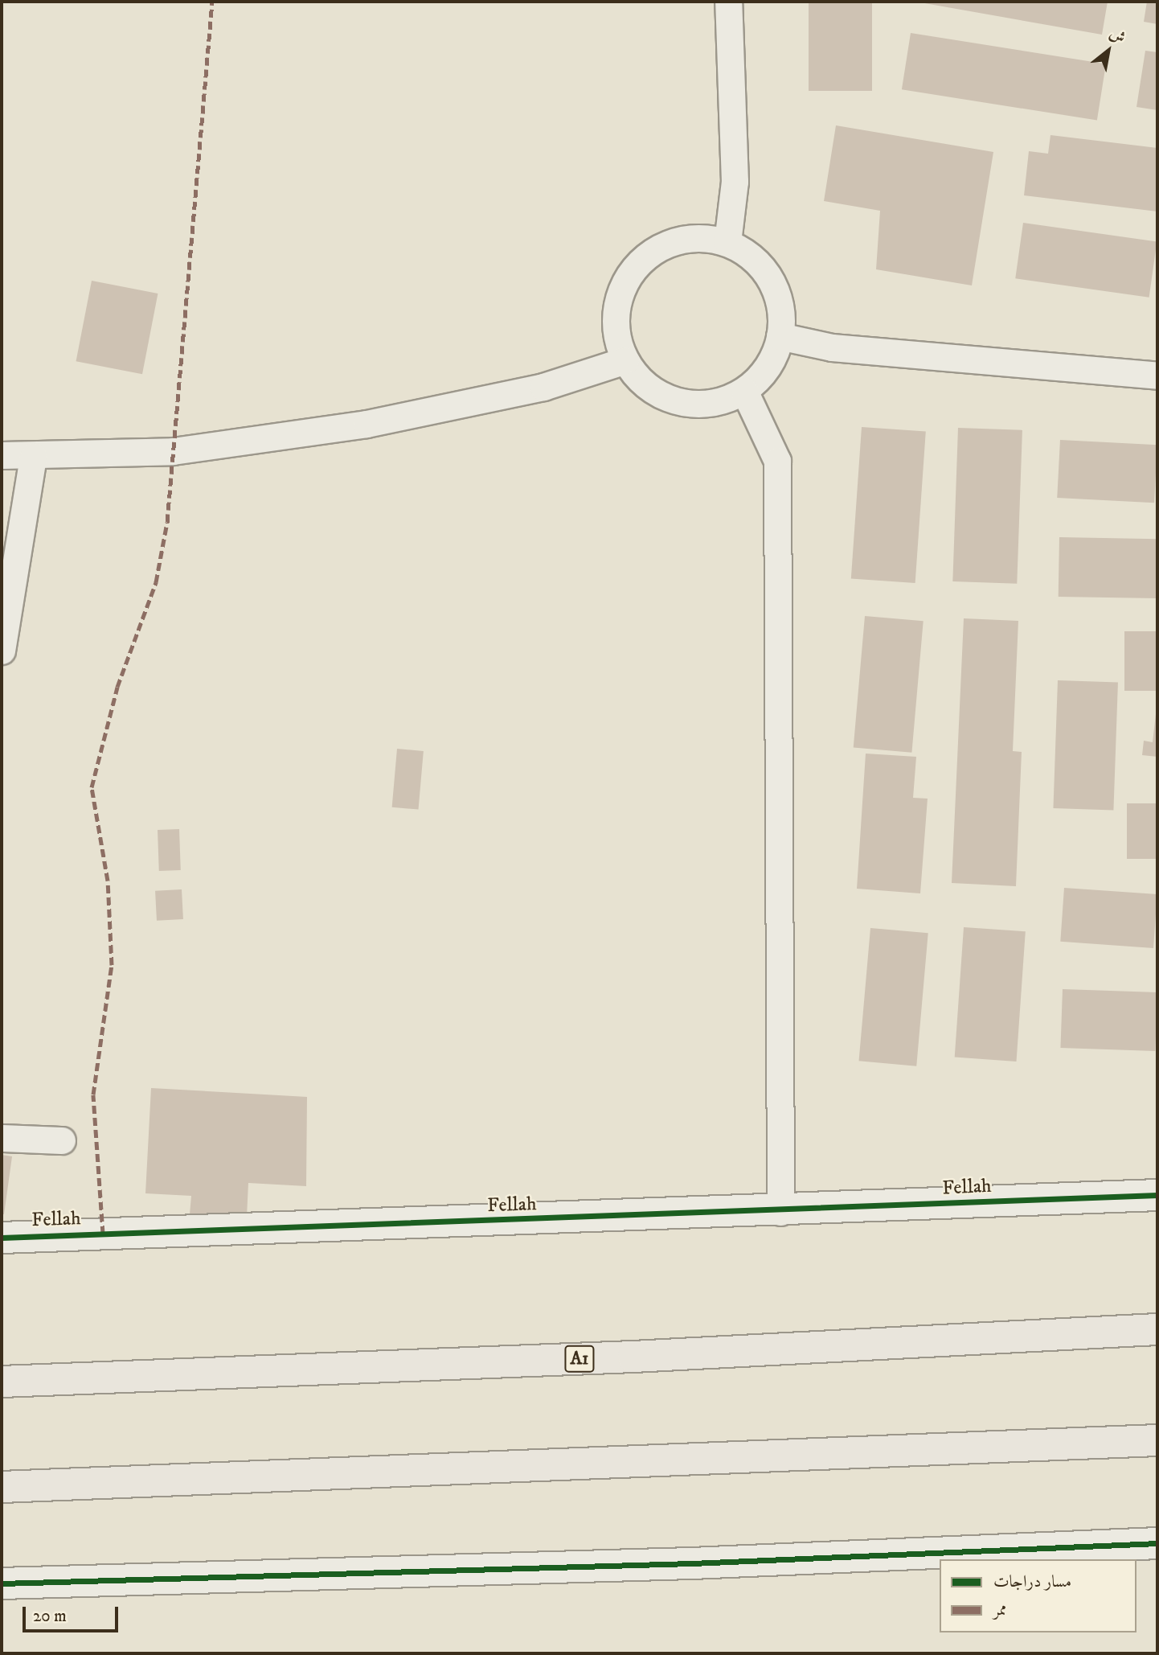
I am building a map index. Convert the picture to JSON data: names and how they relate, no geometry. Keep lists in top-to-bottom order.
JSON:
{
  "streets": {
    "highway": ["A1"],
    "street": ["Fellah"]
  },
  "legend": ["مسار دراجات", "ممر"],
  "scale_bar": "20 m",
  "north": "top right"
}
